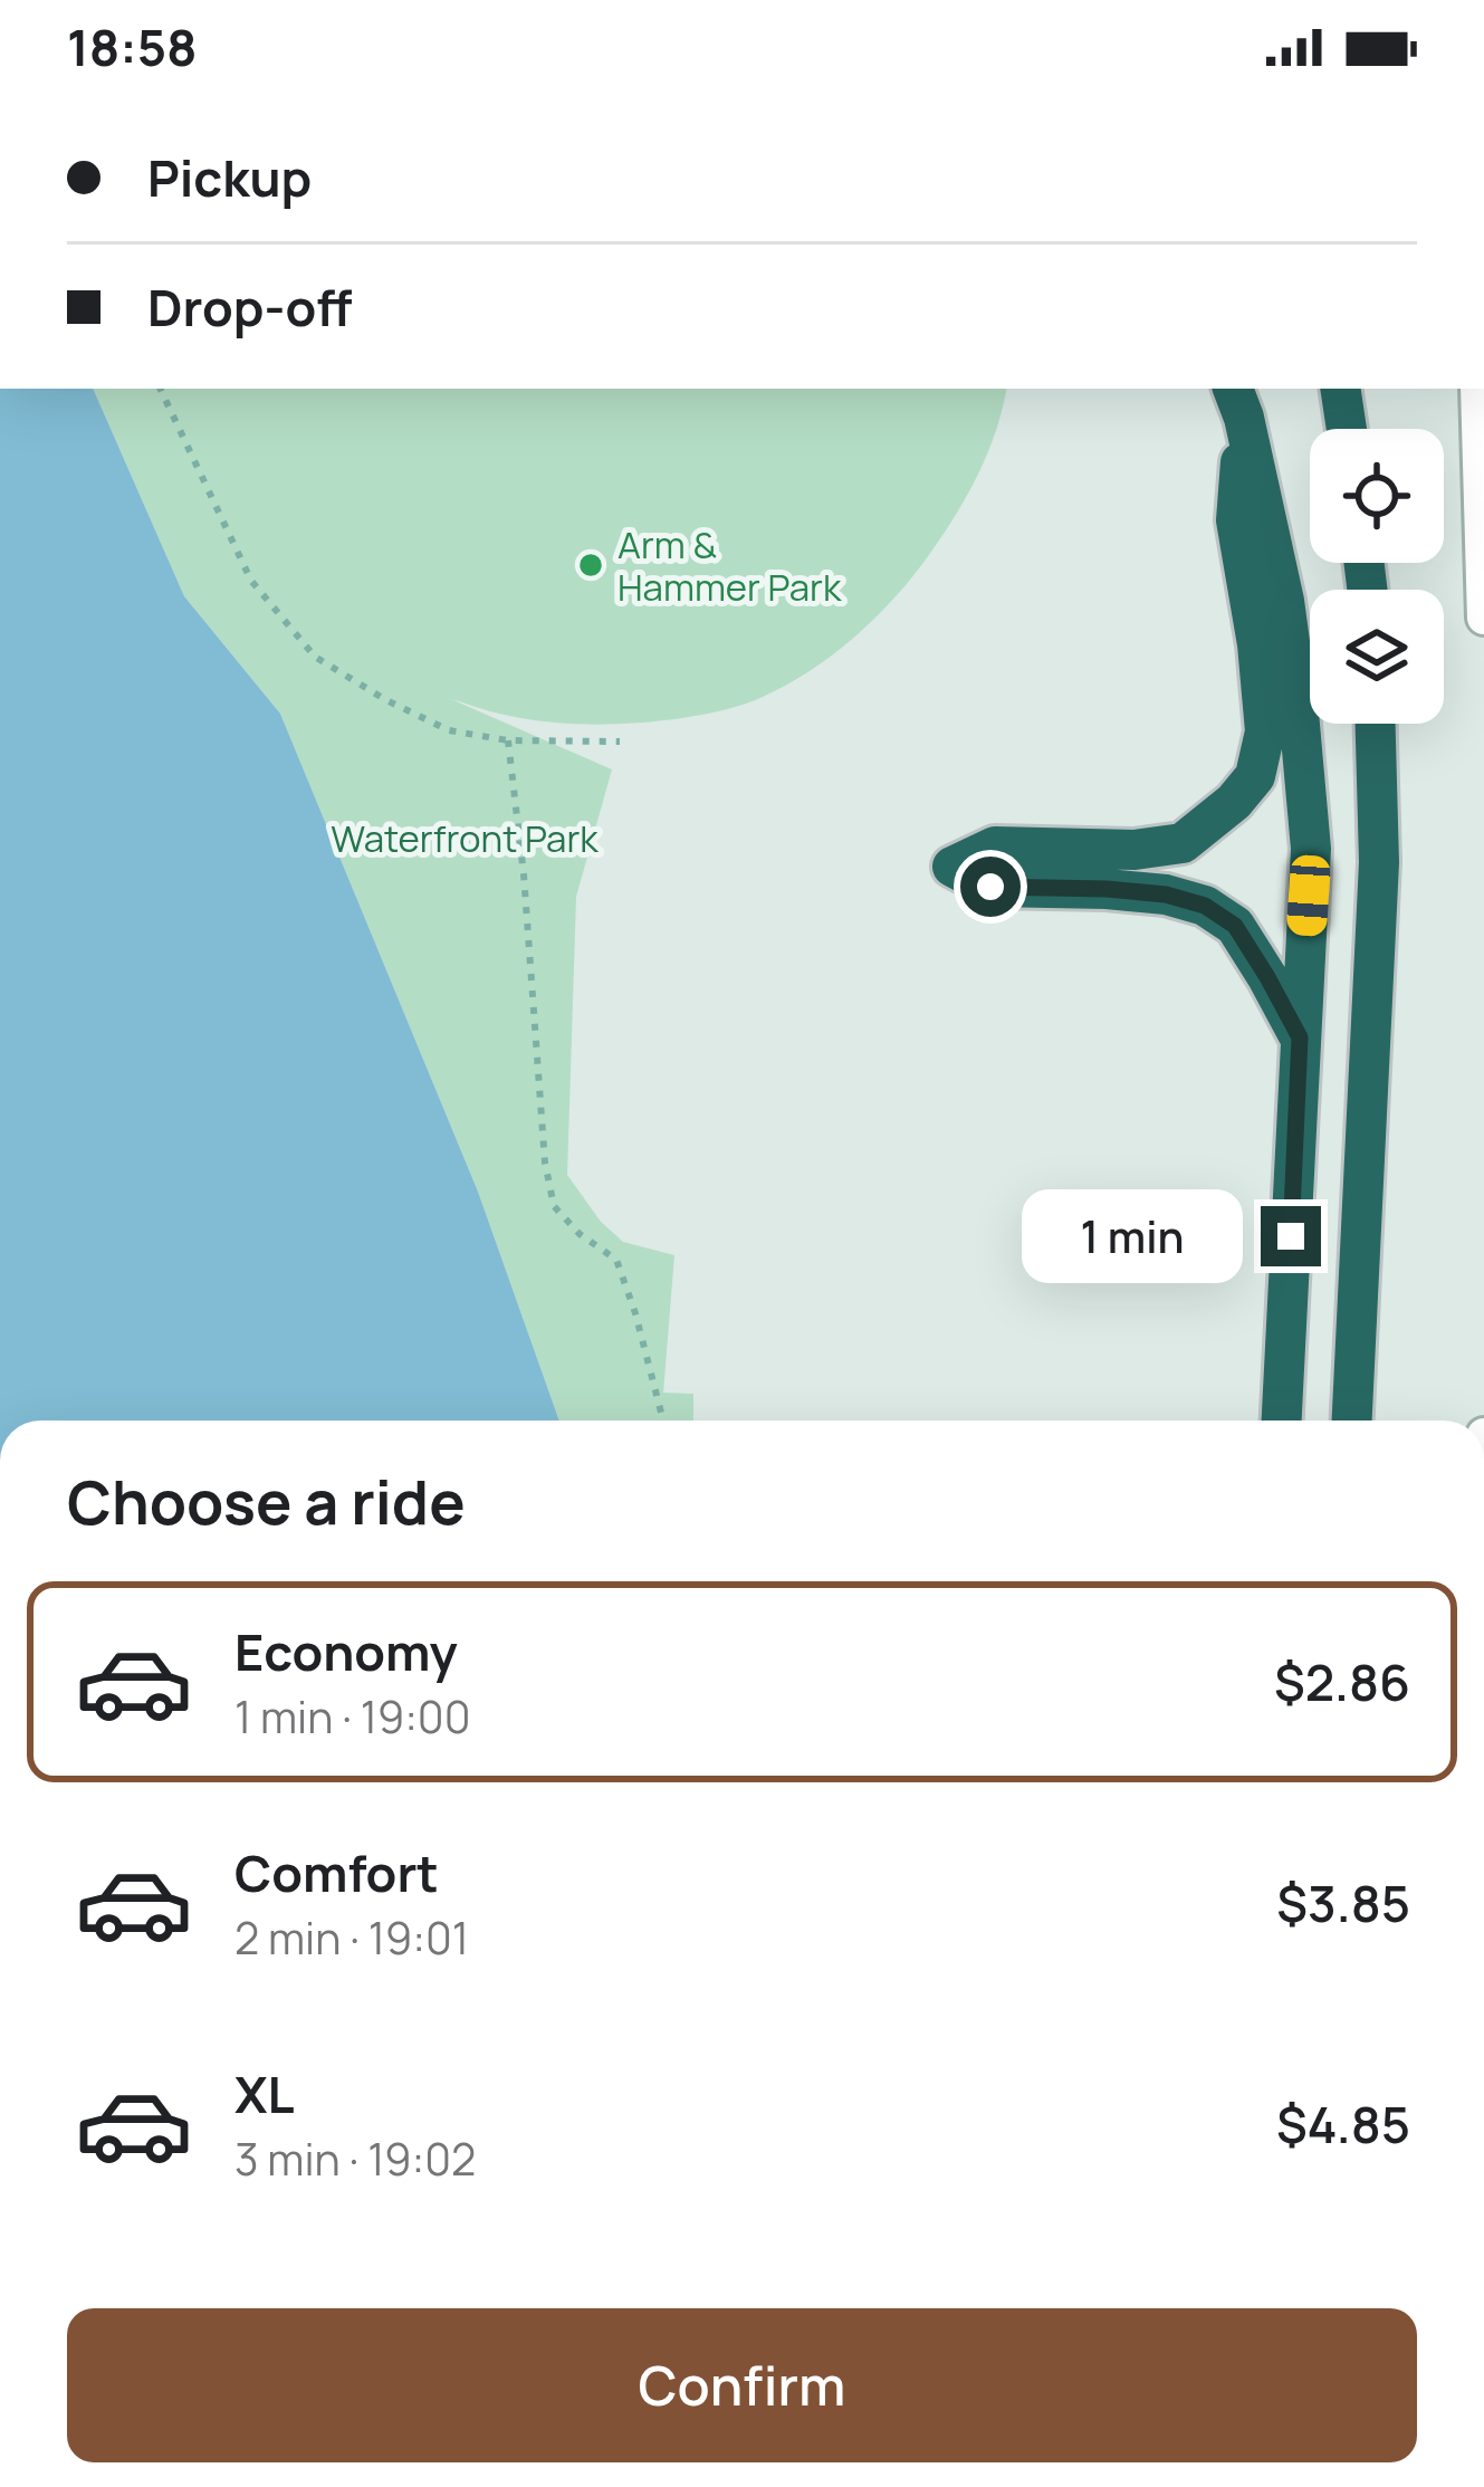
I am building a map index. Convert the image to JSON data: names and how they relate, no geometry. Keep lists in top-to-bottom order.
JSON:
{
  "parks": ["Waterfront Park"],
  "places": ["Arm & Hammer Park"],
  "page": {
    "status": "18:58",
    "banner": ["Pickup", "Drop-off"],
    "bubble": "1 min",
    "heading": "Choose a ride",
    "list": [
      {
        "name": "Economy",
        "note": "1 min · 19:00",
        "value": "$2.86"
      },
      {
        "name": "Comfort",
        "note": "2 min · 19:01",
        "value": "$3.85"
      },
      {
        "name": "XL",
        "note": "3 min · 19:02",
        "value": "$4.85"
      }
    ],
    "buttons": "Confirm"
  }
}
